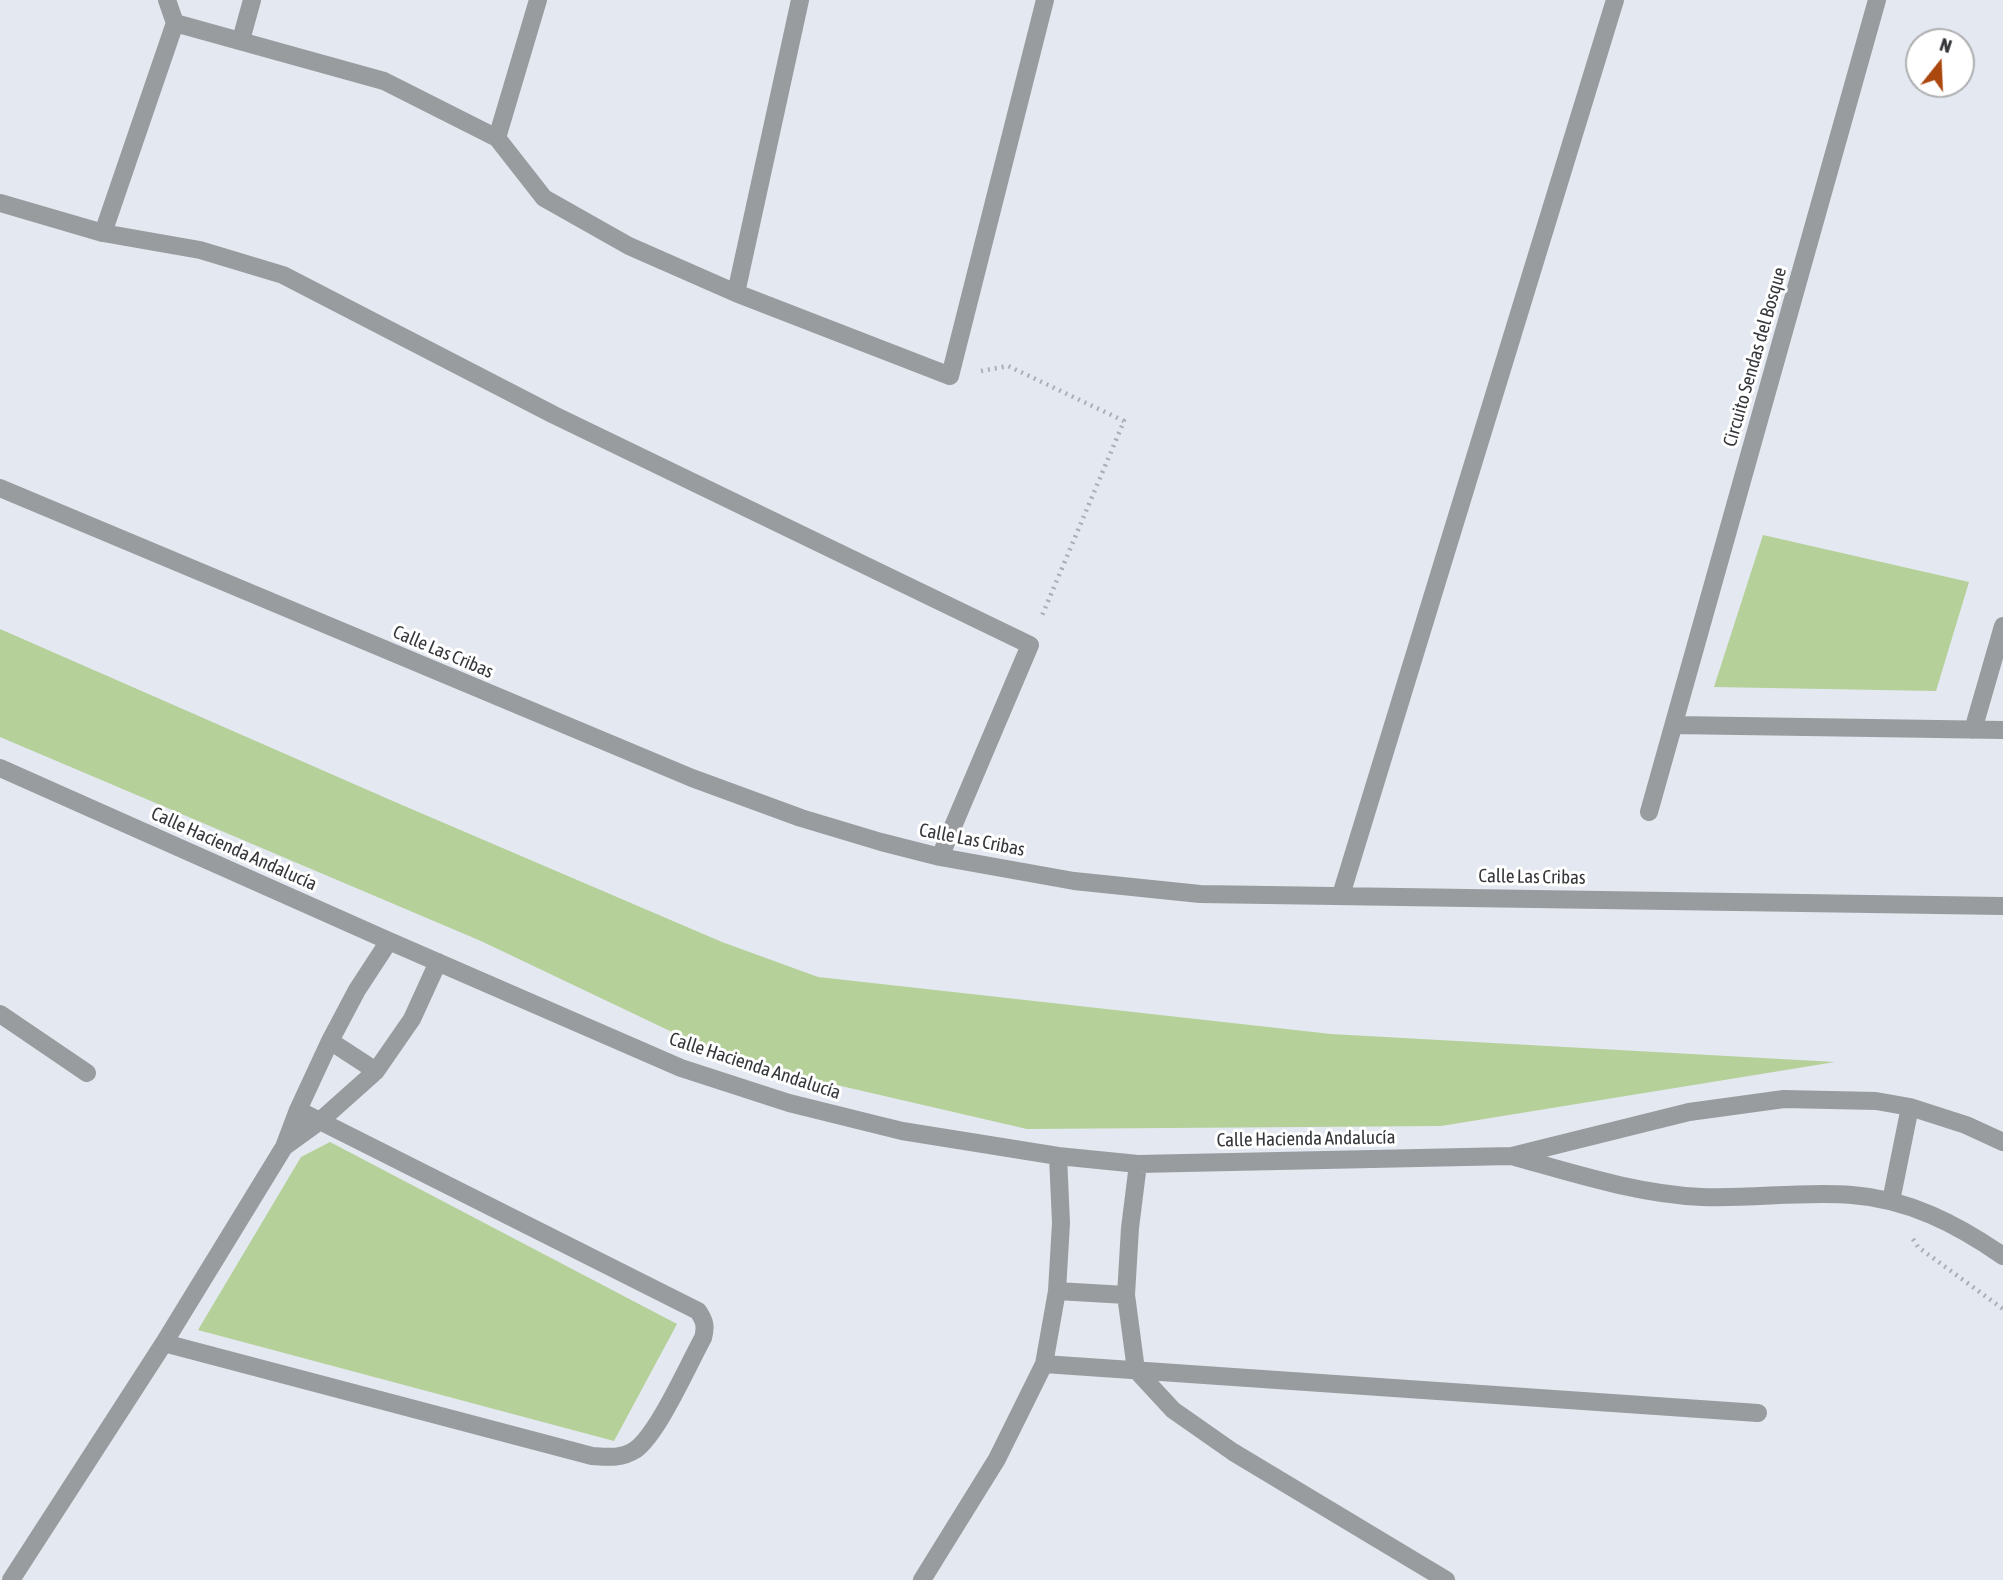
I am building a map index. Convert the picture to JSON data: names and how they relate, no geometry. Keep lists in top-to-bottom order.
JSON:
{
  "streets": {
    "street": ["Circuito Sendas del Bosque", "Calle Las Cribas", "Calle Hacienda Andalucía"]
  },
  "north": "top"
}
